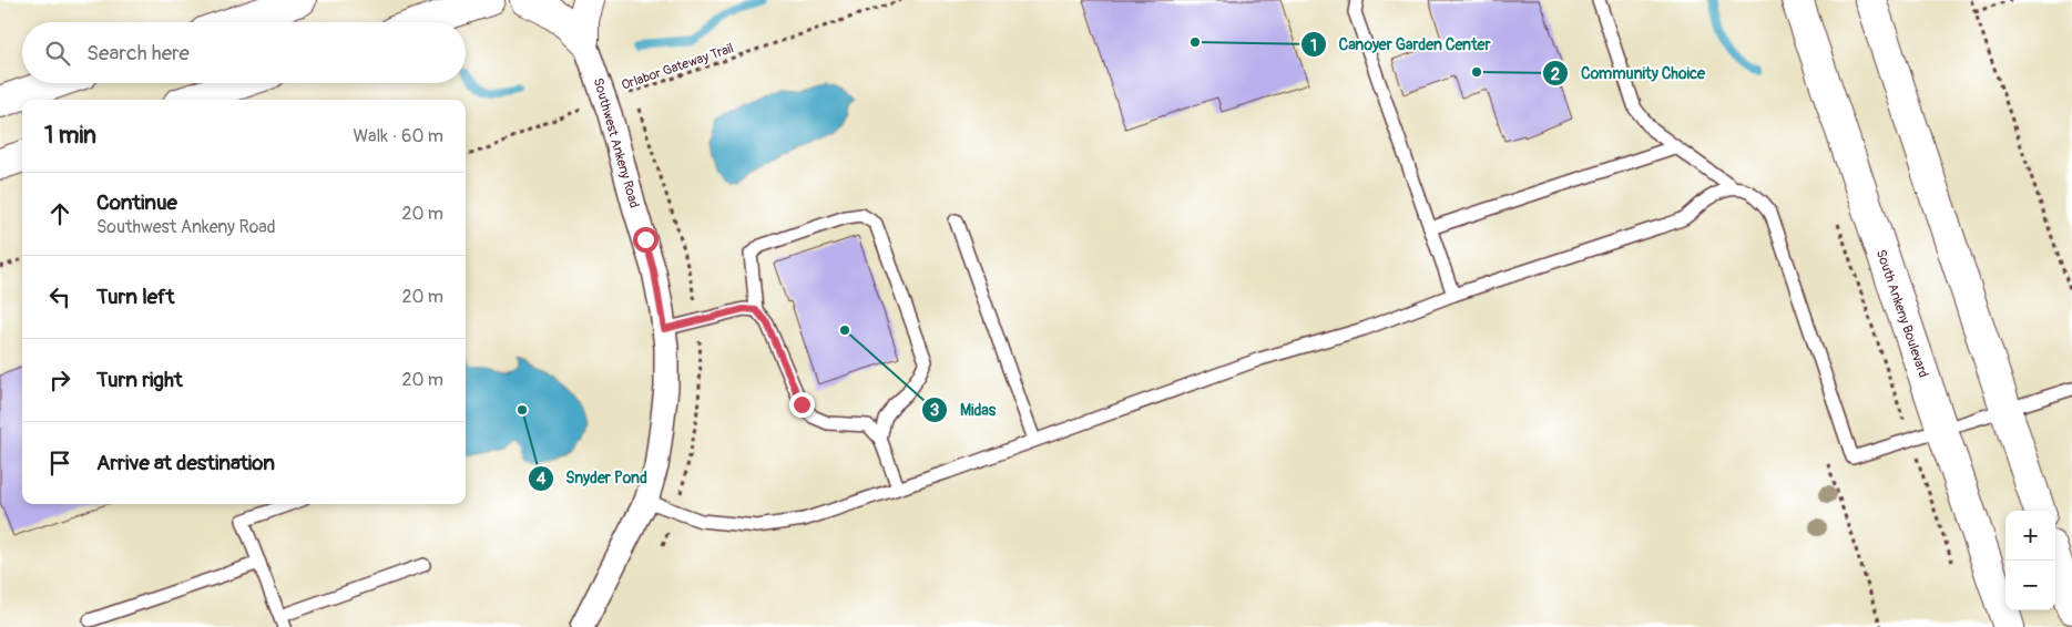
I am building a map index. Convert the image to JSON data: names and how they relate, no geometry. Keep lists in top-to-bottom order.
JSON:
{
  "streets": {
    "main road": ["South Ankeny Boulevard"],
    "street": ["Southwest Ankeny Road"],
    "path": ["Orlabor Gateway Trail"]
  },
  "crossings": [
    ["Orlabor Gateway Trail", "Southwest Ankeny Road"]
  ],
  "places": [
    "Canoyer Garden Center",
    "Community Choice",
    "Midas",
    "Snyder Pond"
  ],
  "page": {
    "search": "Search here",
    "heading": ["1 min", "Walk · 60 m"],
    "list": [
      ["Continue", "Southwest Ankeny Road", "20 m"],
      ["Turn left", "20 m"],
      ["Turn right", "20 m"],
      "Arrive at destination"
    ],
    "map_buttons": ["+", "−"]
  }
}
